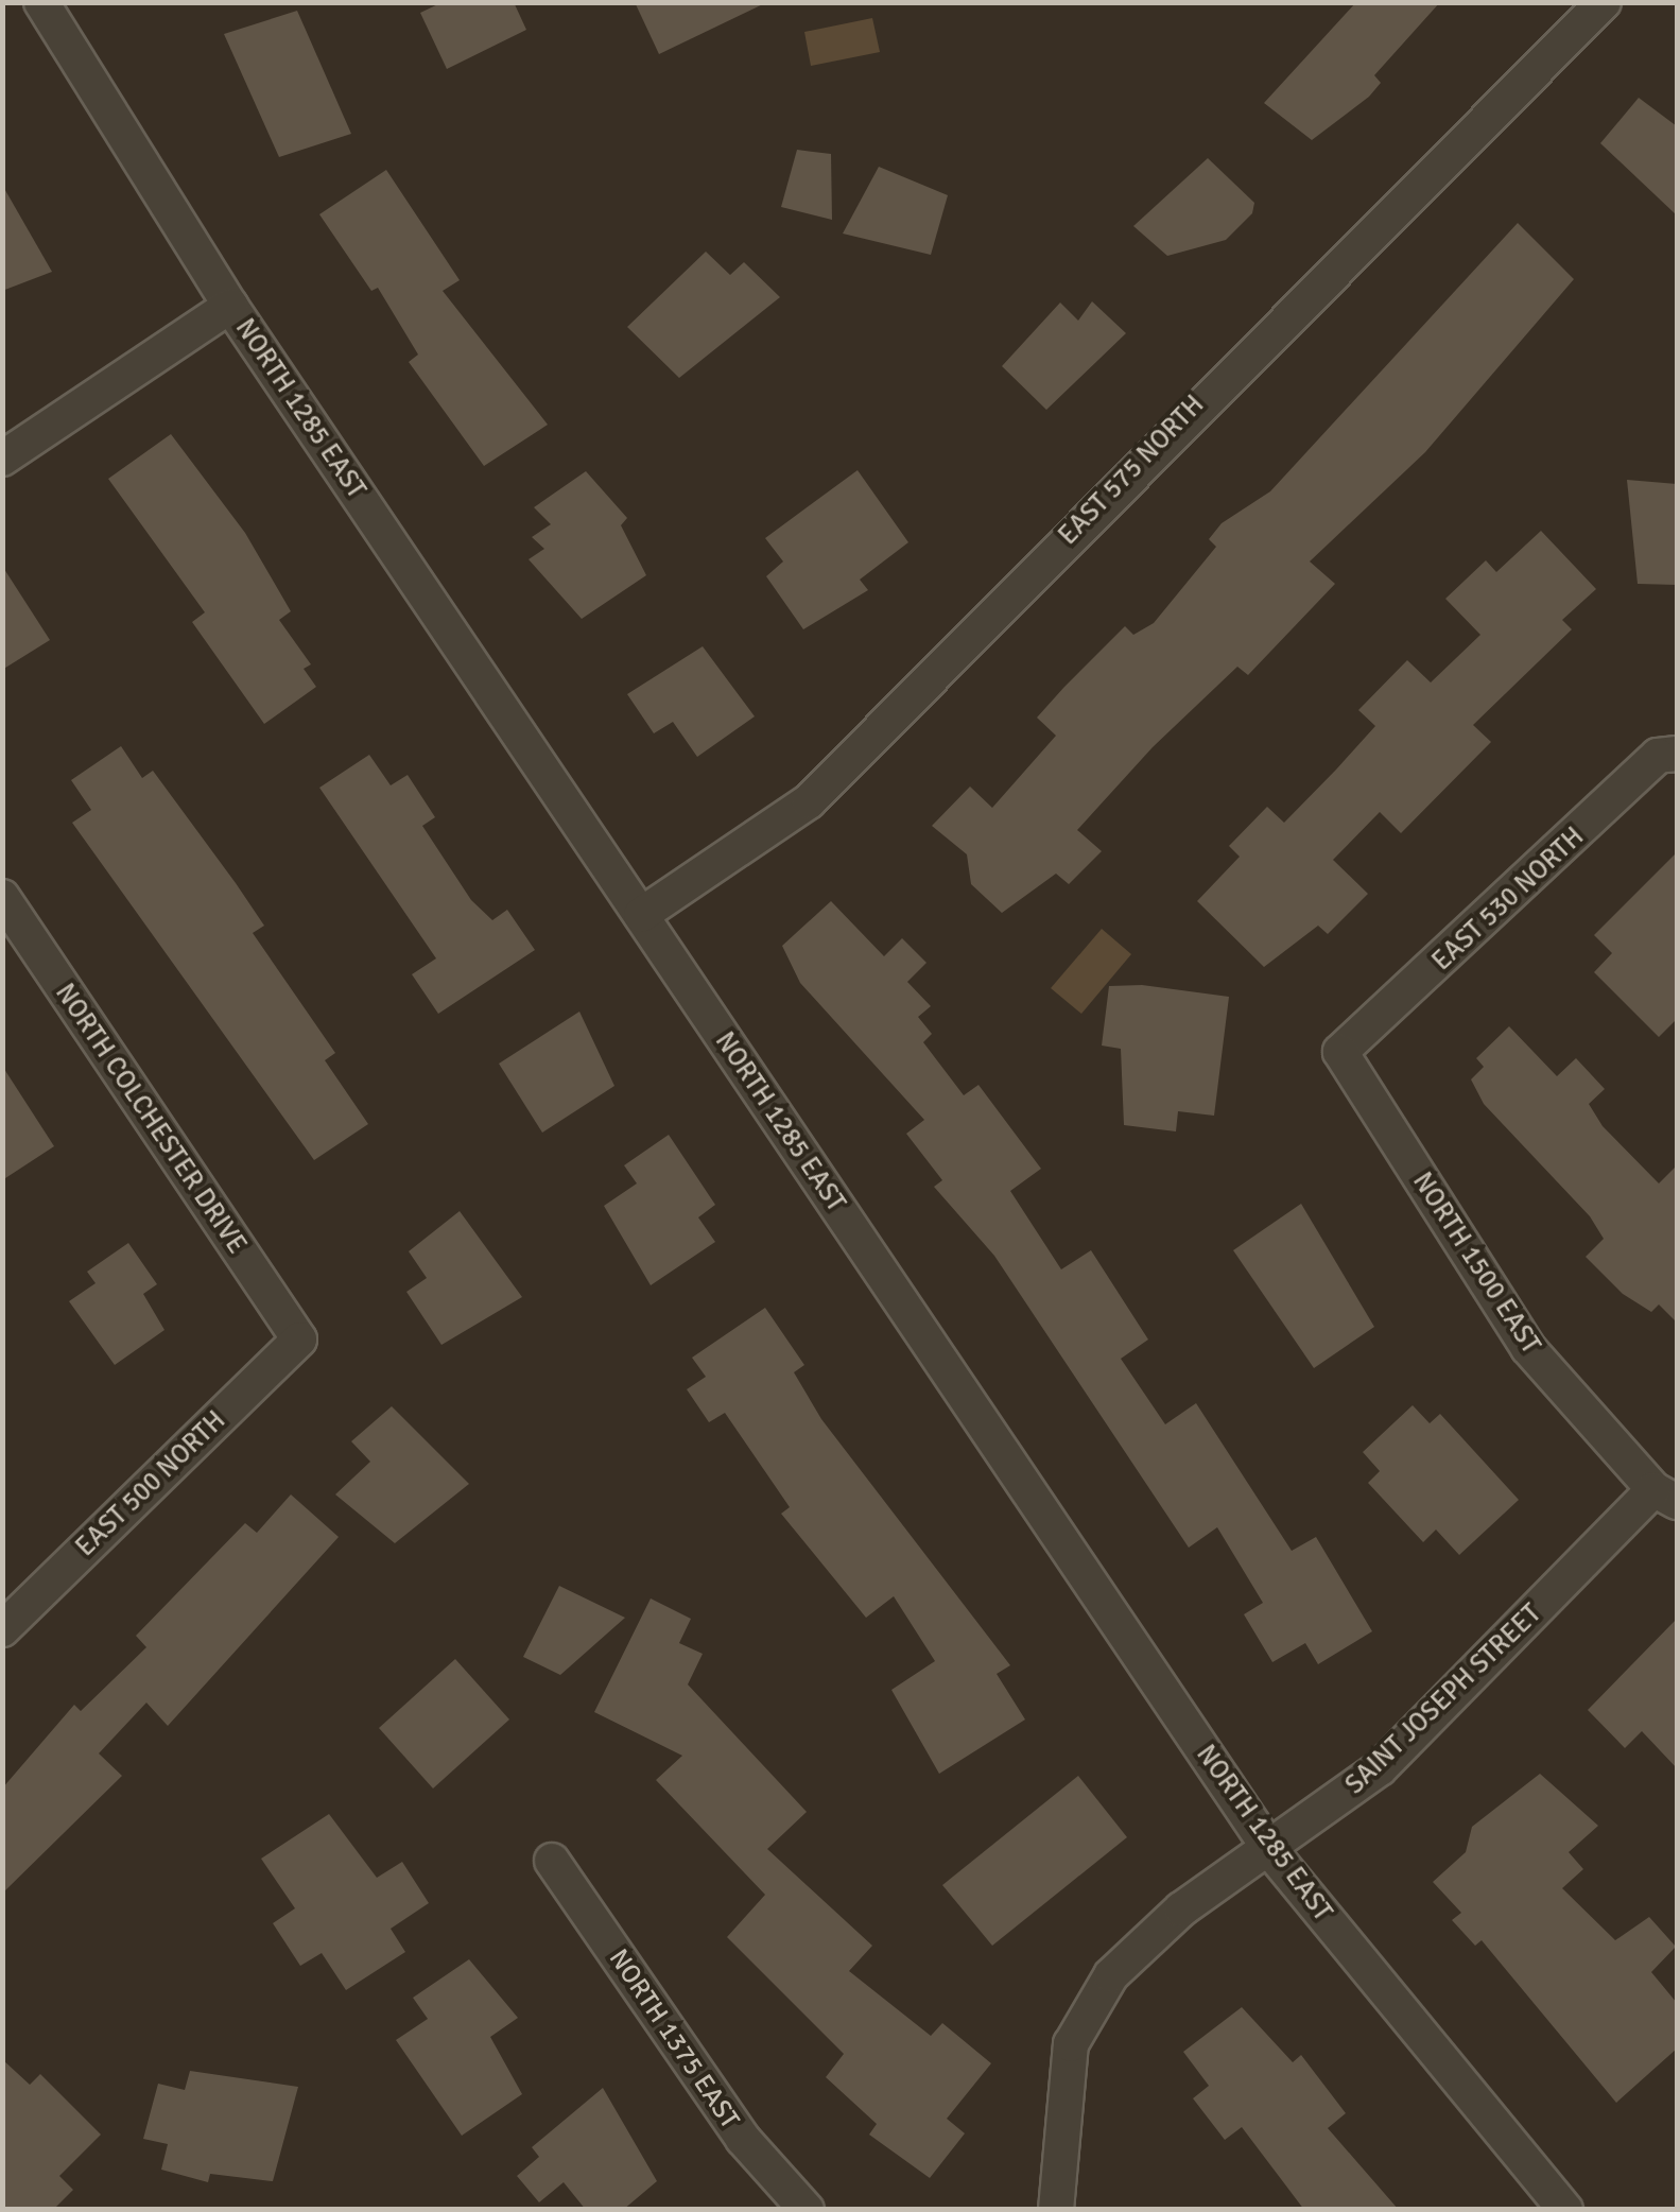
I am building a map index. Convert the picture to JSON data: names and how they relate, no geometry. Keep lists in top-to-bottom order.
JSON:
{
  "streets": {
    "street": [
      "NORTH 1285 EAST",
      "EAST 575 NORTH",
      "EAST 530 NORTH",
      "NORTH COLCHESTER DRIVE",
      "NORTH 1500 EAST",
      "EAST 500 NORTH",
      "SAINT JOSEPH STREET",
      "NORTH 1375 EAST"
    ]
  },
  "crossings": [
    ["NORTH 1285 EAST", "EAST 575 NORTH"],
    ["NORTH 1285 EAST", "SAINT JOSEPH STREET"],
    ["EAST 530 NORTH", "NORTH 1500 EAST"],
    ["NORTH COLCHESTER DRIVE", "EAST 500 NORTH"],
    ["NORTH 1500 EAST", "SAINT JOSEPH STREET"]
  ]
}
